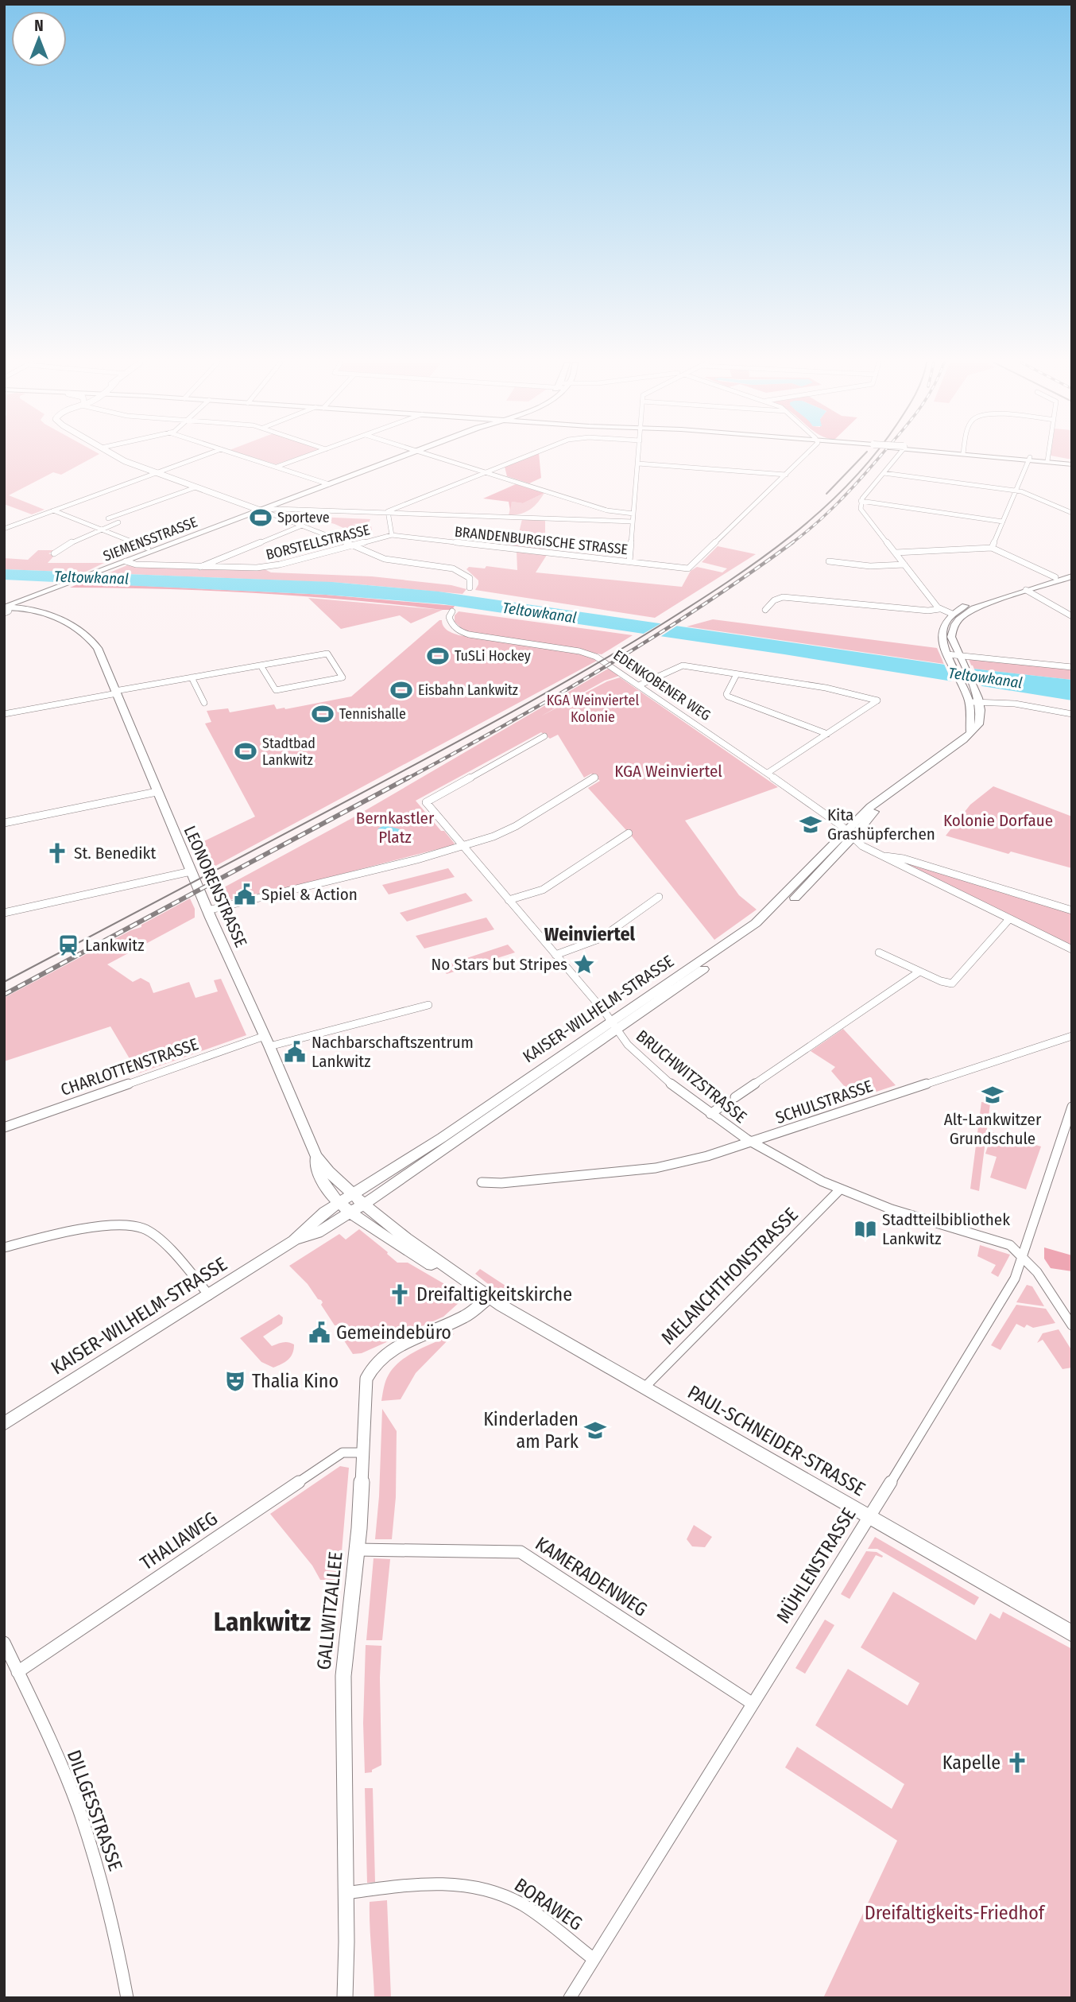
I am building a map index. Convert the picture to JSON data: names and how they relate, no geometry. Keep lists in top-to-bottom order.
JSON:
{
  "streets": {
    "main road": [
      "SIEMENSSTRASSE",
      "LEONORENSTRASSE",
      "KAISER-WILHELM-STRASSE",
      "PAUL-SCHNEIDER-STRASSE"
    ],
    "street": [
      "BRANDENBURGISCHE STRASSE",
      "BORSTELLSTRASSE",
      "EDENKOBENER WEG",
      "CHARLOTTENSTRASSE",
      "BRUCHWITZSTRASSE",
      "SCHULSTRASSE",
      "MELANCHTHONSTRASSE",
      "THALIAWEG",
      "MÜHLENSTRASSE",
      "KAMERADENWEG",
      "GALLWITZALLEE",
      "DILLGESSTRASSE",
      "BORAWEG"
    ]
  },
  "crossings": [
    ["SIEMENSSTRASSE", "BORSTELLSTRASSE"],
    ["SIEMENSSTRASSE", "LEONORENSTRASSE"],
    ["BRANDENBURGISCHE STRASSE", "BORSTELLSTRASSE"],
    ["EDENKOBENER WEG", "KAISER-WILHELM-STRASSE"],
    ["LEONORENSTRASSE", "KAISER-WILHELM-STRASSE"],
    ["LEONORENSTRASSE", "CHARLOTTENSTRASSE"],
    ["LEONORENSTRASSE", "PAUL-SCHNEIDER-STRASSE"],
    ["KAISER-WILHELM-STRASSE", "BRUCHWITZSTRASSE"],
    ["KAISER-WILHELM-STRASSE", "PAUL-SCHNEIDER-STRASSE"],
    ["BRUCHWITZSTRASSE", "SCHULSTRASSE"],
    ["BRUCHWITZSTRASSE", "MELANCHTHONSTRASSE"],
    ["BRUCHWITZSTRASSE", "MÜHLENSTRASSE"],
    ["MELANCHTHONSTRASSE", "PAUL-SCHNEIDER-STRASSE"],
    ["PAUL-SCHNEIDER-STRASSE", "MÜHLENSTRASSE"],
    ["PAUL-SCHNEIDER-STRASSE", "GALLWITZALLEE"],
    ["THALIAWEG", "GALLWITZALLEE"],
    ["THALIAWEG", "DILLGESSTRASSE"],
    ["MÜHLENSTRASSE", "KAMERADENWEG"],
    ["MÜHLENSTRASSE", "BORAWEG"],
    ["KAMERADENWEG", "GALLWITZALLEE"],
    ["GALLWITZALLEE", "BORAWEG"]
  ],
  "districts": ["Weinviertel", "Lankwitz"],
  "water": ["Teltowkanal"],
  "parks": [
    "KGA Weinviertel Kolonie",
    "KGA Weinviertel",
    "Bernkastler Platz",
    "Kolonie Dorfaue",
    "Dreifaltigkeits-Friedhof"
  ],
  "places": {
    "sports": [
      "Sporteve",
      "TuSLi Hockey",
      "Eisbahn Lankwitz",
      "Tennishalle",
      "Stadtbad Lankwitz"
    ],
    "school or university": ["Kita Grashüpferchen", "Alt-Lankwitzer Grundschule", "Kinderladen am Park"],
    "church": ["St. Benedikt", "Dreifaltigkeitskirche", "Kapelle"],
    "public building": ["Spiel & Action", "Nachbarschaftszentrum Lankwitz", "Gemeindebüro"],
    "station": ["Lankwitz"],
    "place": ["No Stars but Stripes"],
    "library": ["Stadtteilbibliothek Lankwitz"],
    "theatre": ["Thalia Kino"]
  },
  "north": "top"
}
